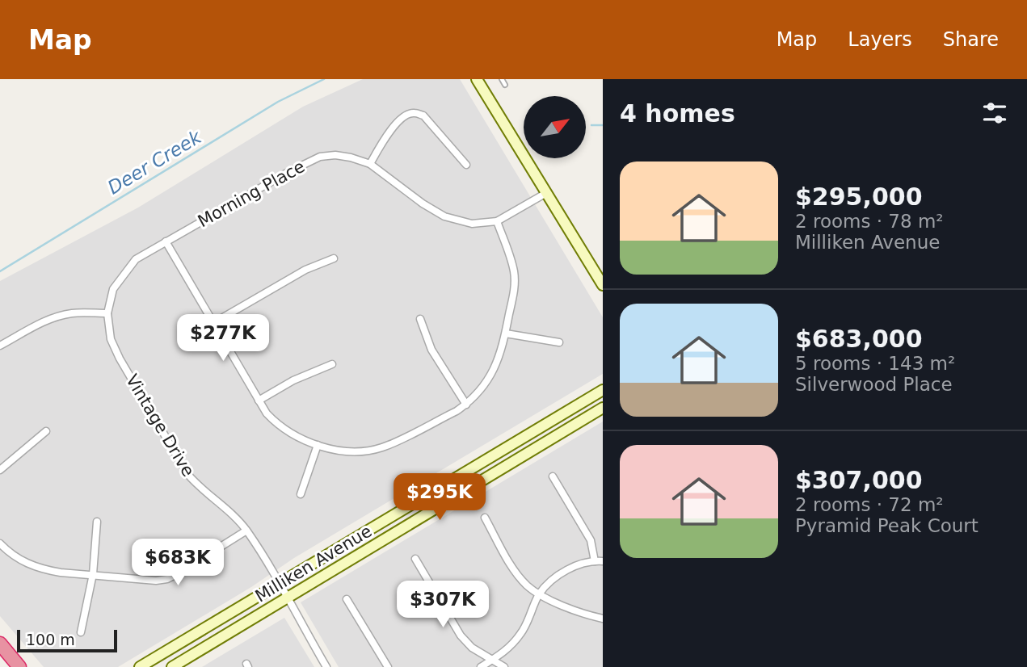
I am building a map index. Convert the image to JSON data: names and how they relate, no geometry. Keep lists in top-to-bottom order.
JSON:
{
  "streets": {
    "main road": ["Milliken Avenue"],
    "street": ["Morning Place", "Vintage Drive"]
  },
  "crossings": [
    ["Morning Place", "Vintage Drive"],
    ["Vintage Drive", "Milliken Avenue"]
  ],
  "water": ["Deer Creek"],
  "scale_bar": "100 m",
  "north": "top right",
  "page": {
    "header": "Map",
    "nav": ["Map", "Layers", "Share"],
    "heading": "4 homes",
    "list": [
      {
        "name": "$295,000",
        "note": "2 rooms · 78 m² · Milliken Avenue"
      },
      {
        "name": "$683,000",
        "note": "5 rooms · 143 m² · Silverwood Place"
      },
      {
        "name": "$307,000",
        "note": "2 rooms · 72 m² · Pyramid Peak Court"
      }
    ],
    "price": [
      "$277K",
      "$295K",
      "$683K",
      "$307K"
    ],
    "scale": "100 m"
  }
}
